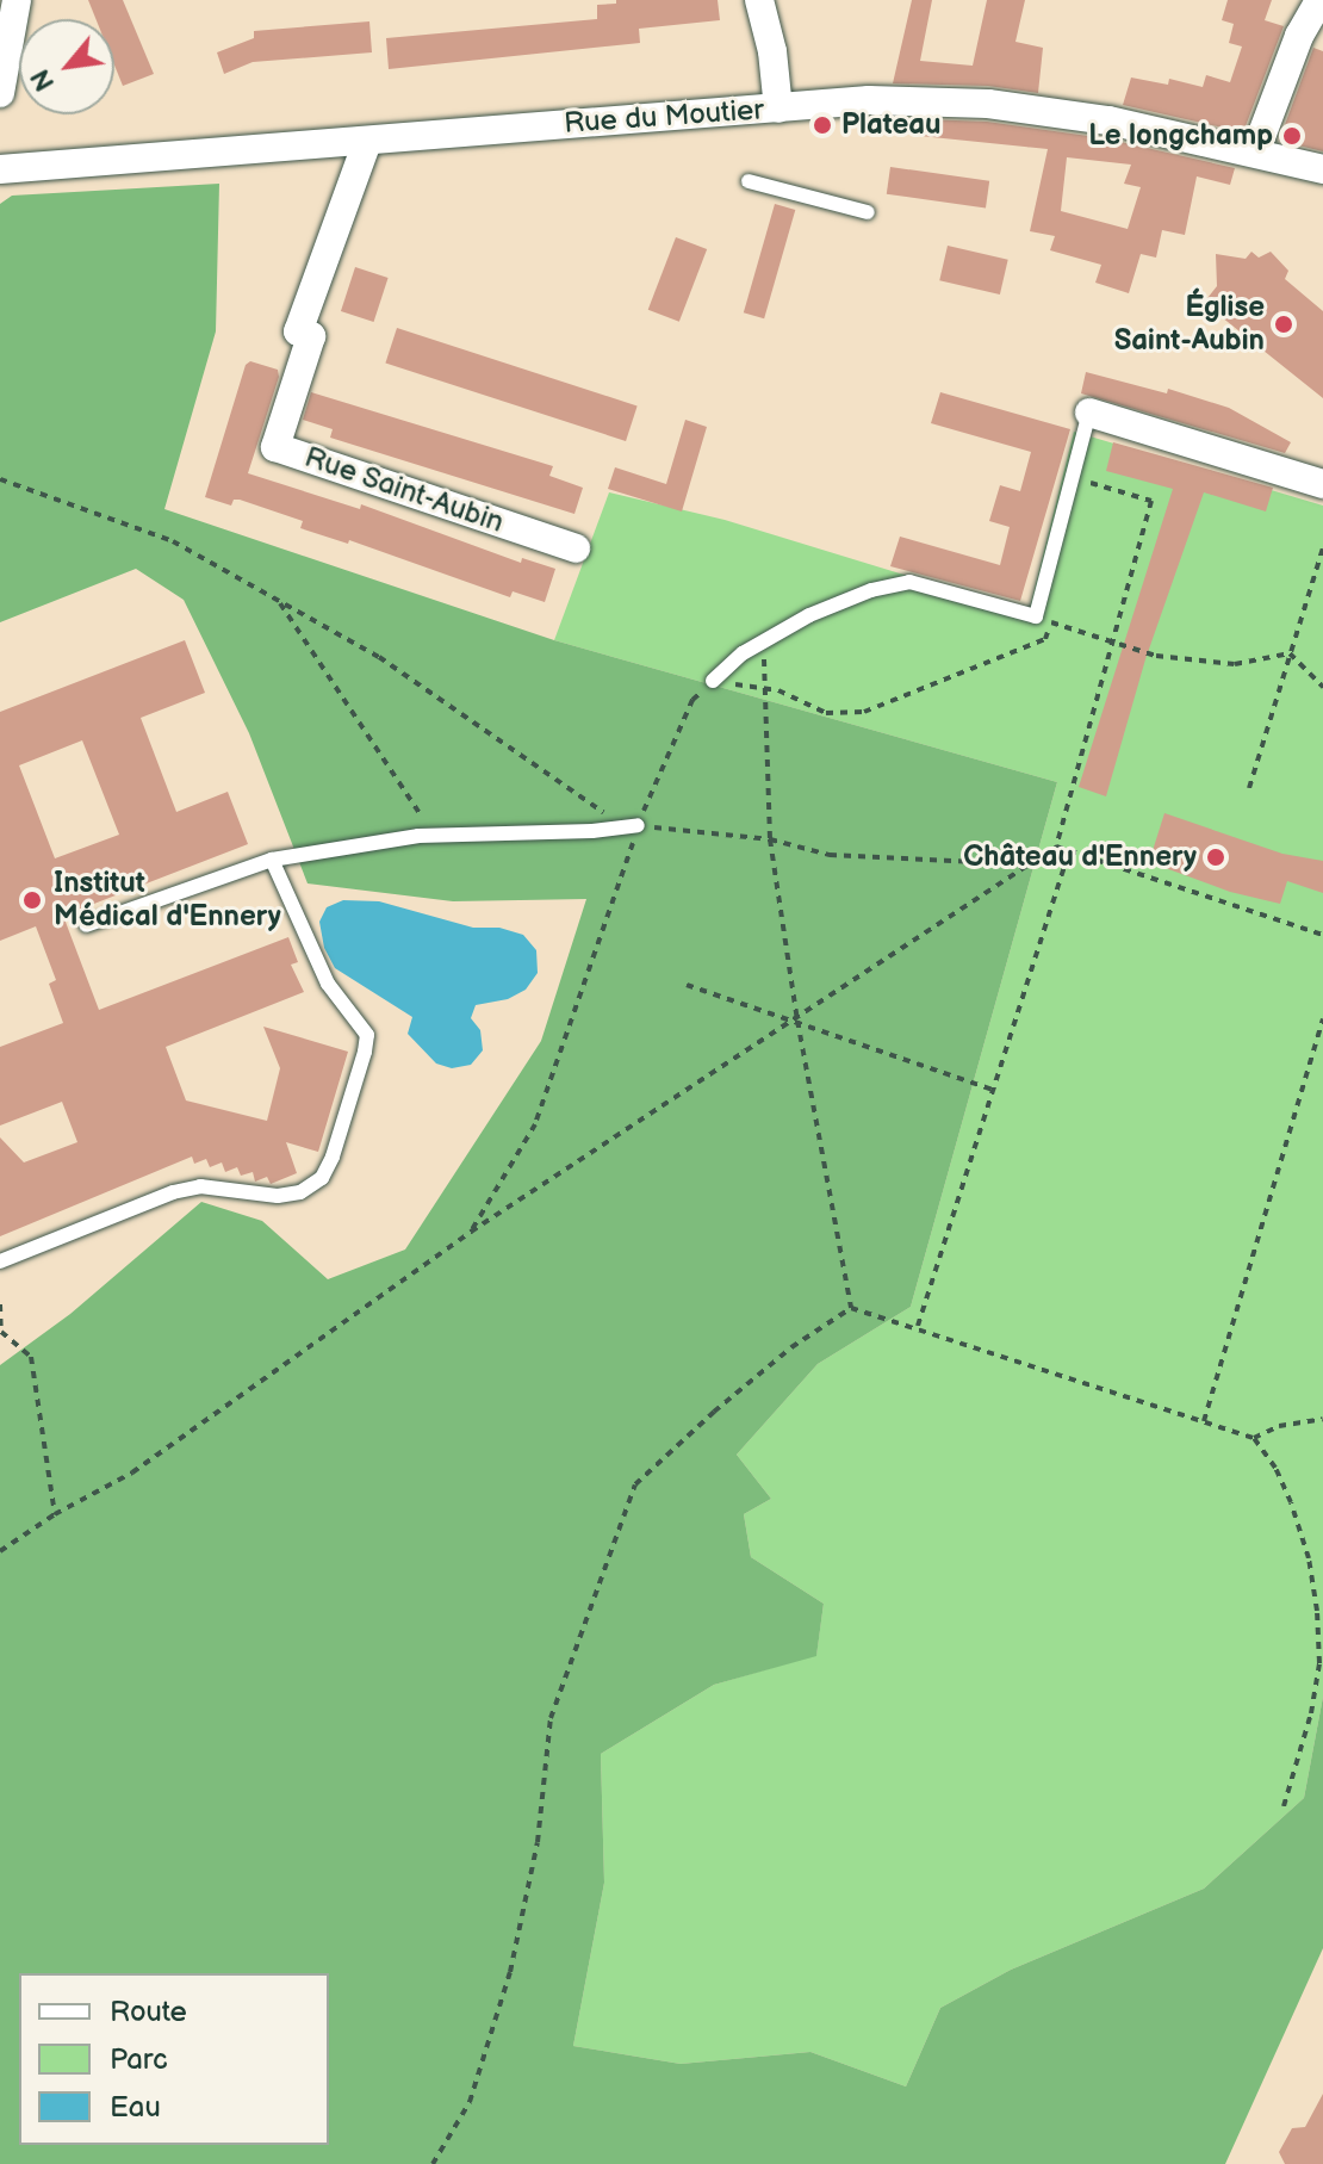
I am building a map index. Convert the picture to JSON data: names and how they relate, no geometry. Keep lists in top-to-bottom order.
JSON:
{
  "streets": {
    "street": ["Rue du Moutier", "Rue Saint-Aubin"]
  },
  "crossings": [
    ["Rue du Moutier", "Rue Saint-Aubin"]
  ],
  "places": [
    "Plateau",
    "Le longchamp",
    "Église Saint-Aubin",
    "Château d'Ennery",
    "Institut Médical d'Ennery"
  ],
  "legend": ["Route", "Parc", "Eau"],
  "north": "bottom left"
}
